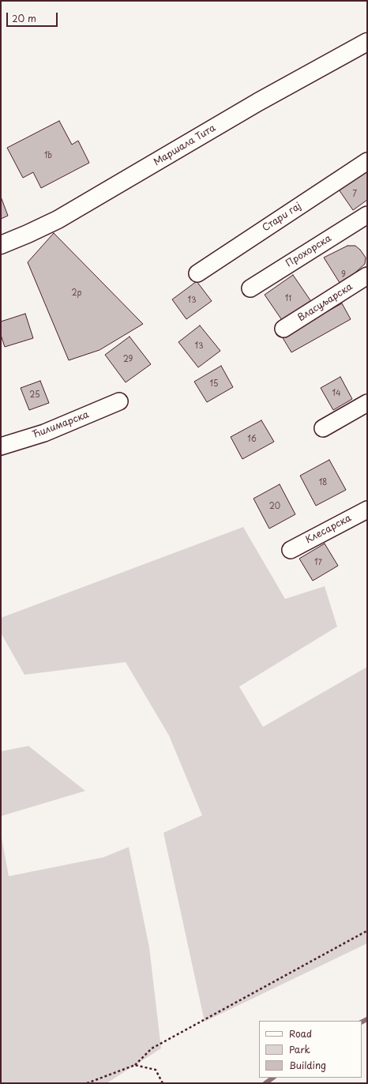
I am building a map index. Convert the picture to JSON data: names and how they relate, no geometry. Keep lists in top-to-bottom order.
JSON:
{
  "streets": {
    "street": [
      "Маршала Тита",
      "Стари гај",
      "Прохорска",
      "Власуљарска",
      "Ћилимарска",
      "Клесарска"
    ]
  },
  "house_numbers": [
    "1b",
    "7",
    "9",
    "2p",
    "11",
    "13",
    "13",
    "29",
    "15",
    "14",
    "25",
    "16",
    "18",
    "20",
    "17"
  ],
  "legend": ["Road", "Park", "Building"],
  "scale_bar": "20 m"
}
